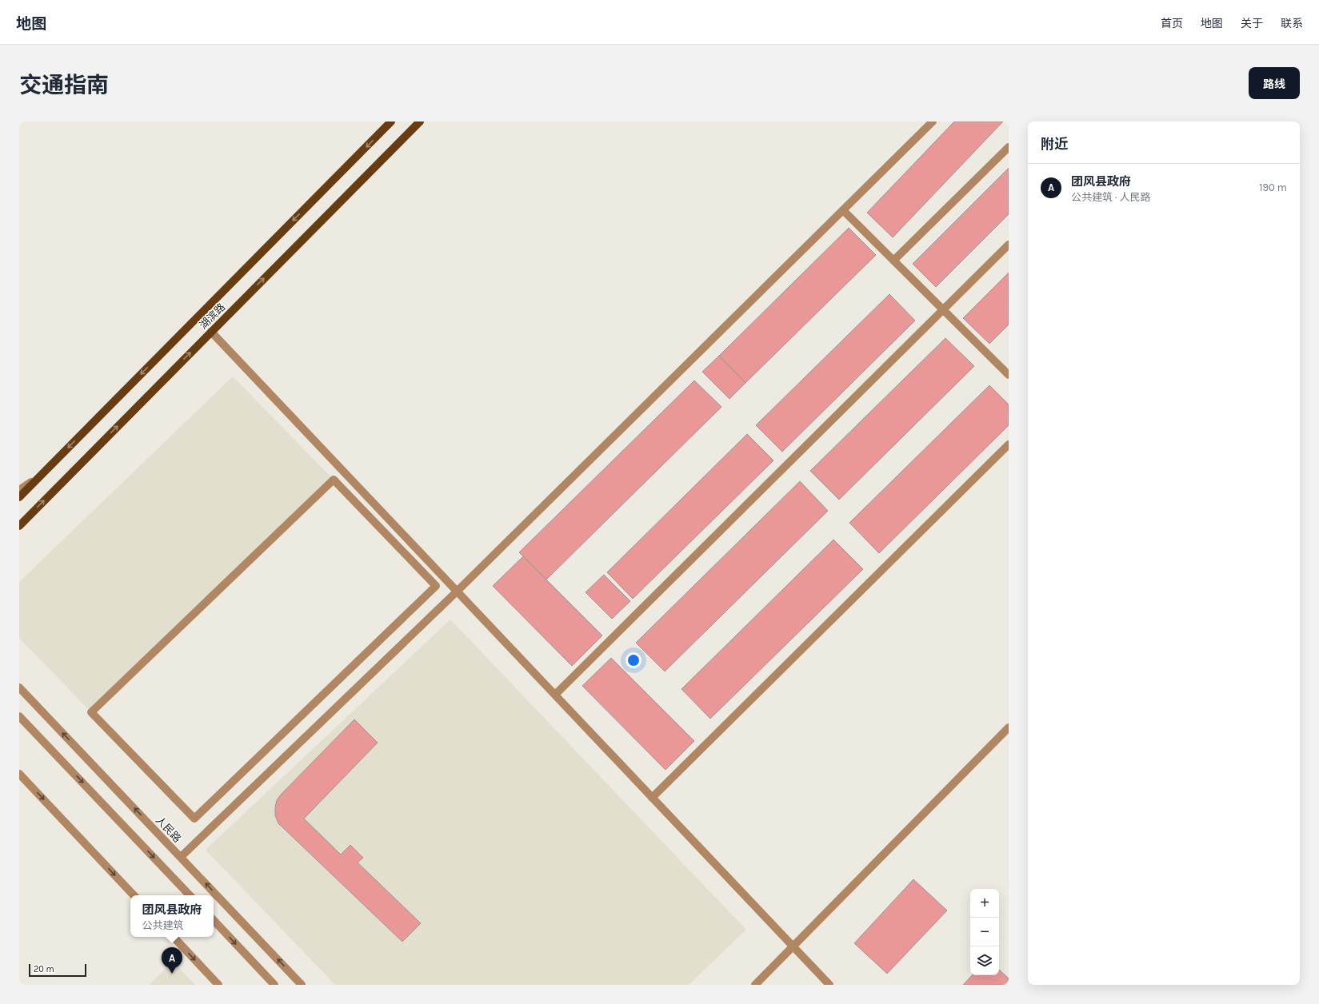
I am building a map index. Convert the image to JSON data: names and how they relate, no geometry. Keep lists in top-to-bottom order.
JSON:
{
  "streets": {
    "main road": ["湖滨路"],
    "street": ["人民路"]
  },
  "scale_bar": "20 m",
  "page": {
    "header": "地图",
    "nav": [
      "首页",
      "地图",
      "关于",
      "联系"
    ],
    "title": "交通指南",
    "buttons": "路线",
    "heading": "附近",
    "list": [
      {
        "mark": "A",
        "name": "团风县政府",
        "note": "公共建筑 · 人民路",
        "value": "190 m"
      }
    ],
    "map_buttons": ["+", "−"],
    "popup": ["团风县政府", "公共建筑"],
    "pins": "A",
    "scale": "20 m"
  }
}
